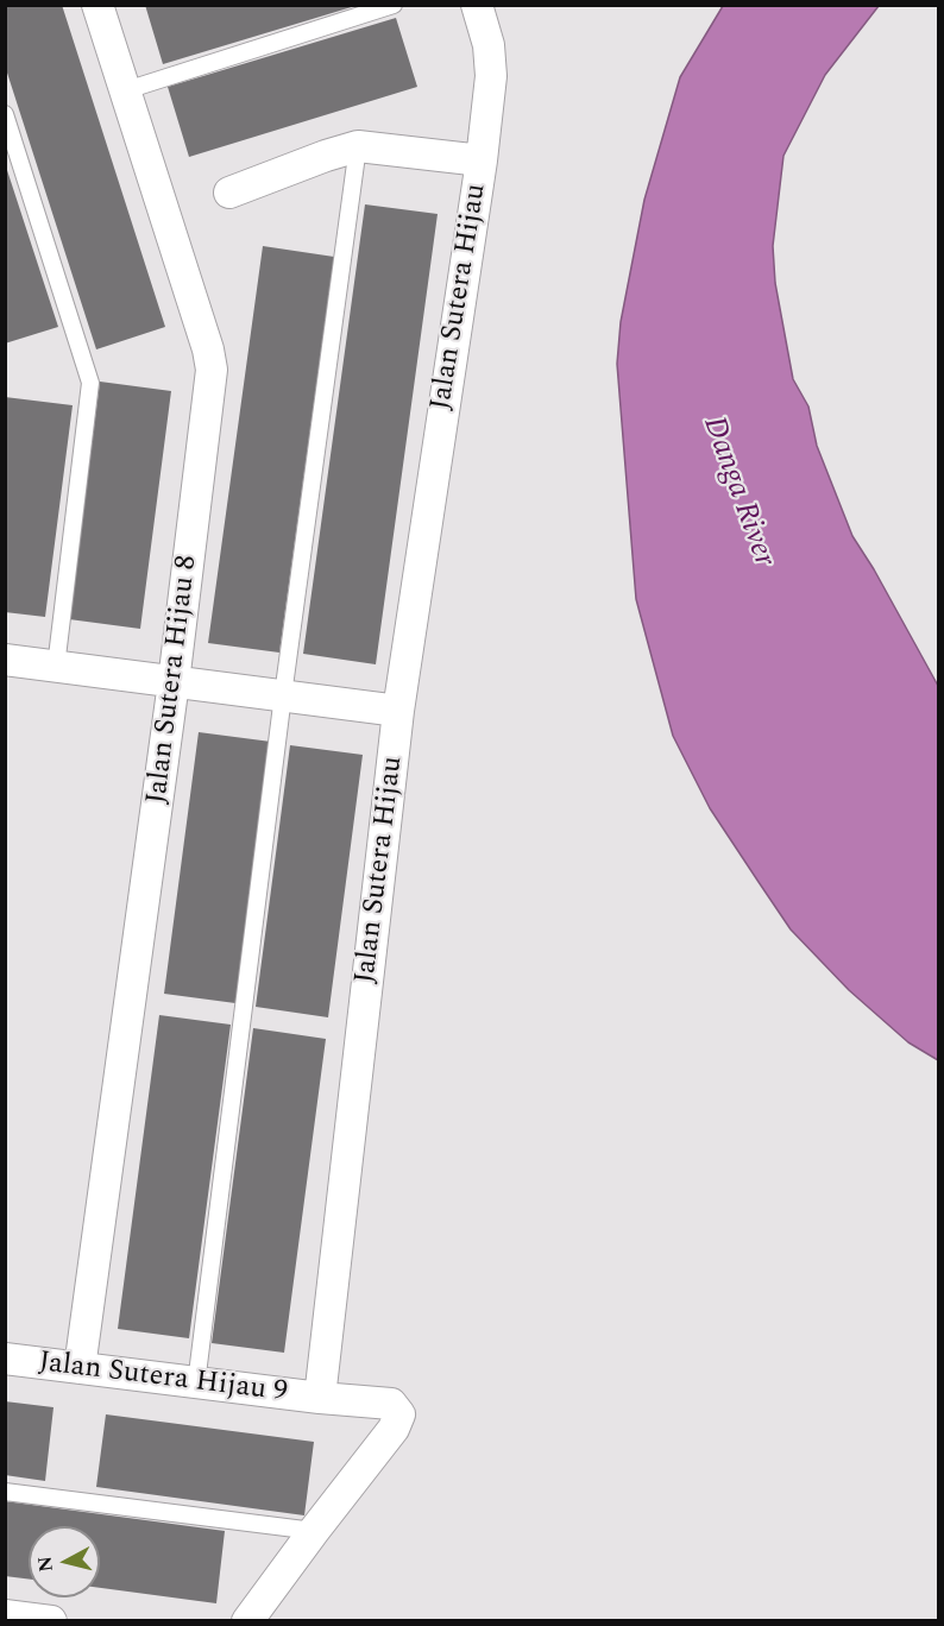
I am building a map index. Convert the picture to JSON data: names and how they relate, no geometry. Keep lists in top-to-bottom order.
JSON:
{
  "streets": {
    "street": ["Jalan Sutera Hijau", "Jalan Sutera Hijau 8", "Jalan Sutera Hijau 9"]
  },
  "crossings": [
    ["Jalan Sutera Hijau", "Jalan Sutera Hijau 9"],
    ["Jalan Sutera Hijau 8", "Jalan Sutera Hijau 9"]
  ],
  "water": ["Danga River"],
  "north": "left"
}
